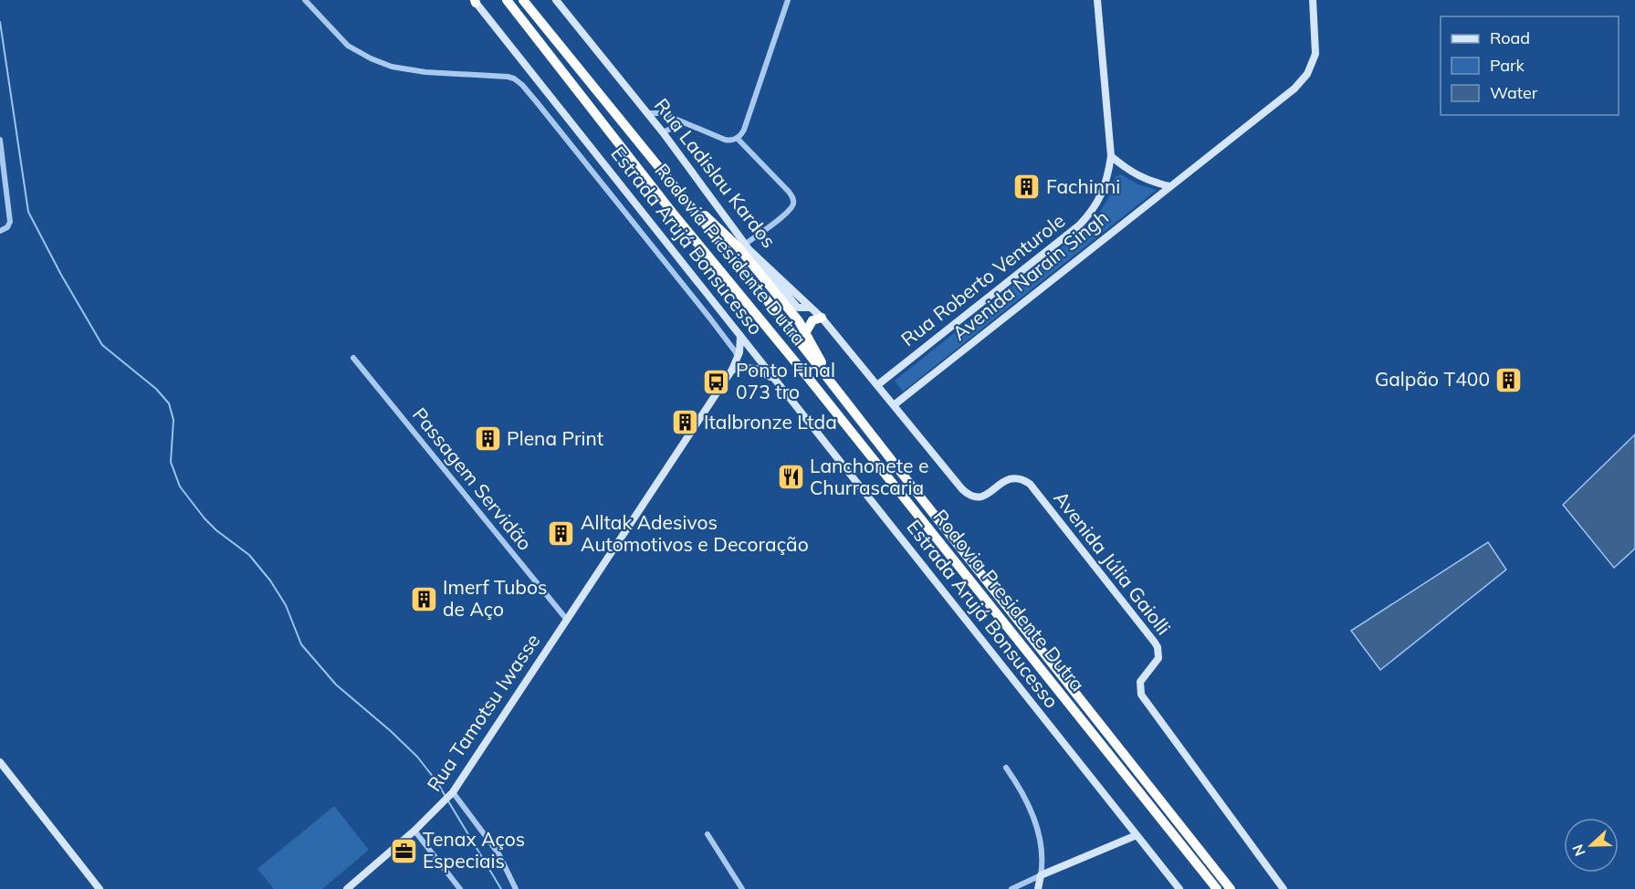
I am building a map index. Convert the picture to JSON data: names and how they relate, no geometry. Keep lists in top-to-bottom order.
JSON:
{
  "streets": {
    "highway": ["Rodovia Presidente Dutra"],
    "street": [
      "Rua Ladislau Kardos",
      "Estrada Arujá Bonsucesso",
      "Avenida Narain Singh",
      "Rua Roberto Venturole",
      "Passagem Servidão",
      "Avenida Júlia Gaiolli",
      "Rua Tamotsu Iwasse"
    ]
  },
  "crossings": [
    ["Estrada Arujá Bonsucesso", "Rua Tamotsu Iwasse"],
    ["Avenida Narain Singh", "Avenida Júlia Gaiolli"],
    ["Rua Roberto Venturole", "Avenida Júlia Gaiolli"],
    ["Passagem Servidão", "Rua Tamotsu Iwasse"]
  ],
  "places": {
    "building": [
      "Fachinni",
      "Galpão T400",
      "Italbronze Ltda",
      "Plena Print",
      "Alltak Adesivos Automotivos e Decoração",
      "Imerf Tubos de Aço"
    ],
    "bus stop": ["Ponto Final 073 tro"],
    "restaurant": ["Lanchonete e Churrascaria"],
    "office": ["Tenax Aços Especiais"]
  },
  "legend": ["Road", "Park", "Water"],
  "north": "left"
}
